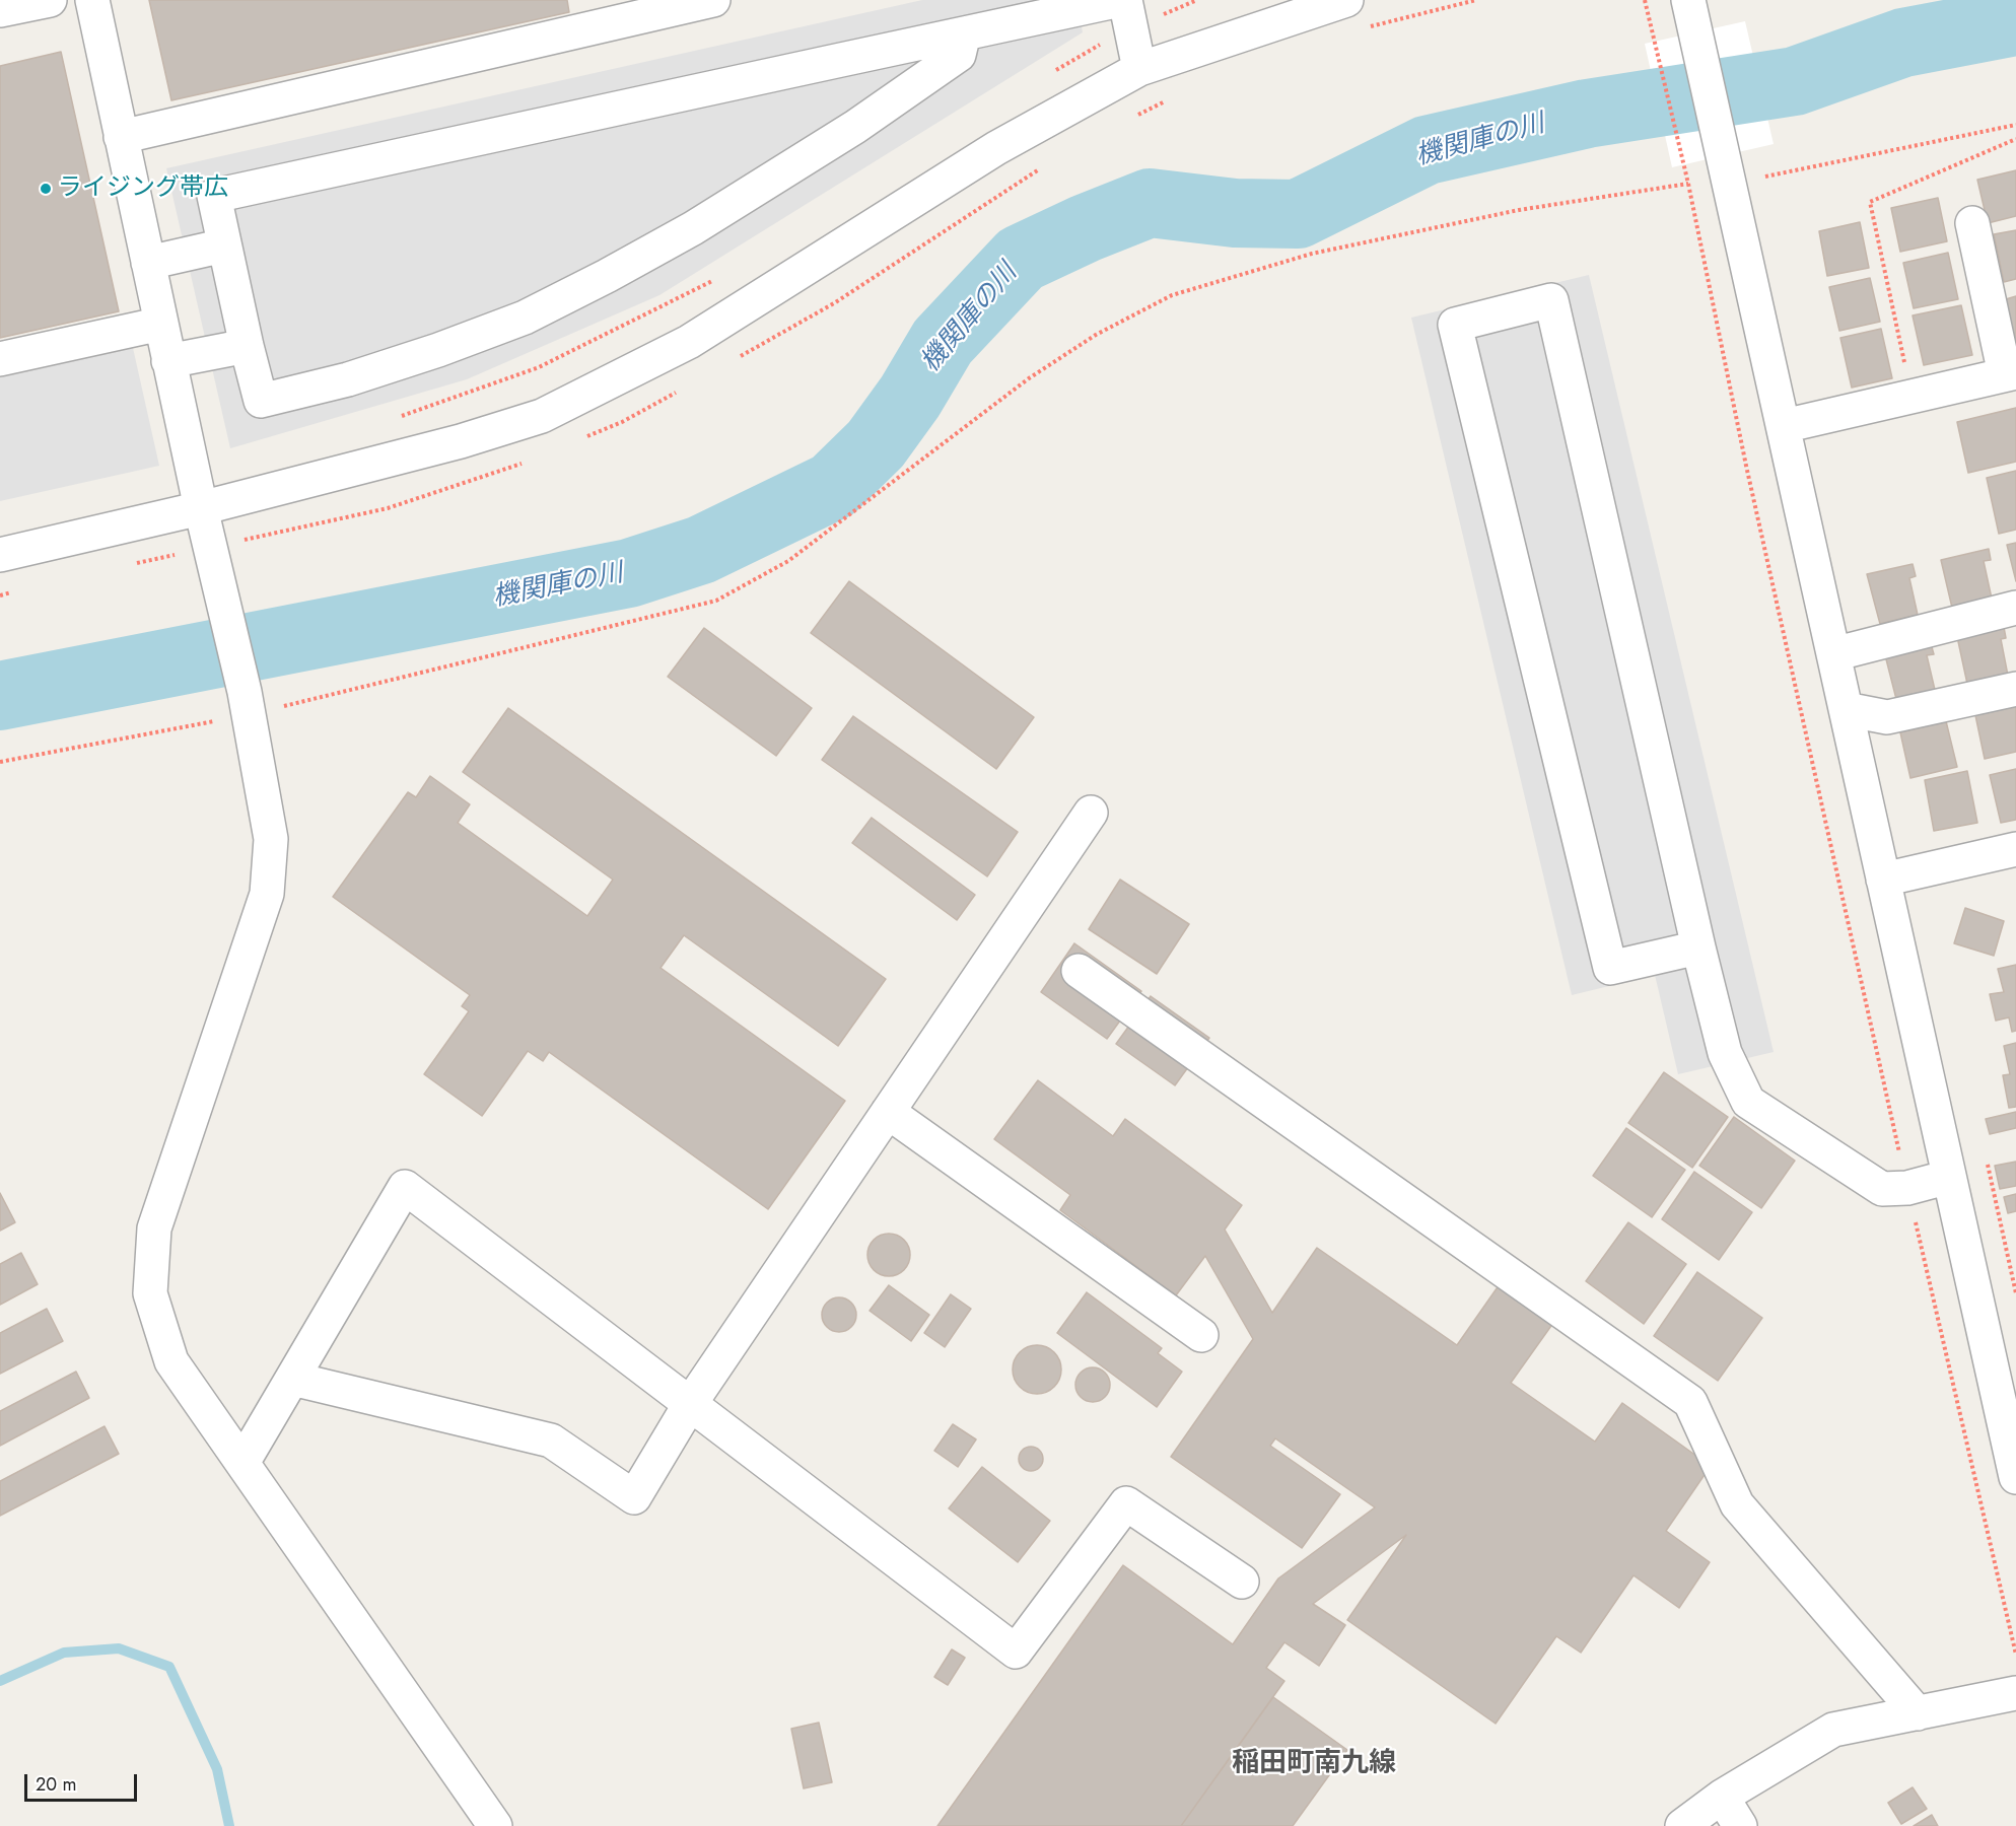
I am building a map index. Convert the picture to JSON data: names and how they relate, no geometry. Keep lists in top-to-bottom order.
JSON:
{
  "districts": ["稲田町南九線"],
  "water": ["機関庫の川"],
  "places": ["ライジング帯広"],
  "scale_bar": "20 m"
}
